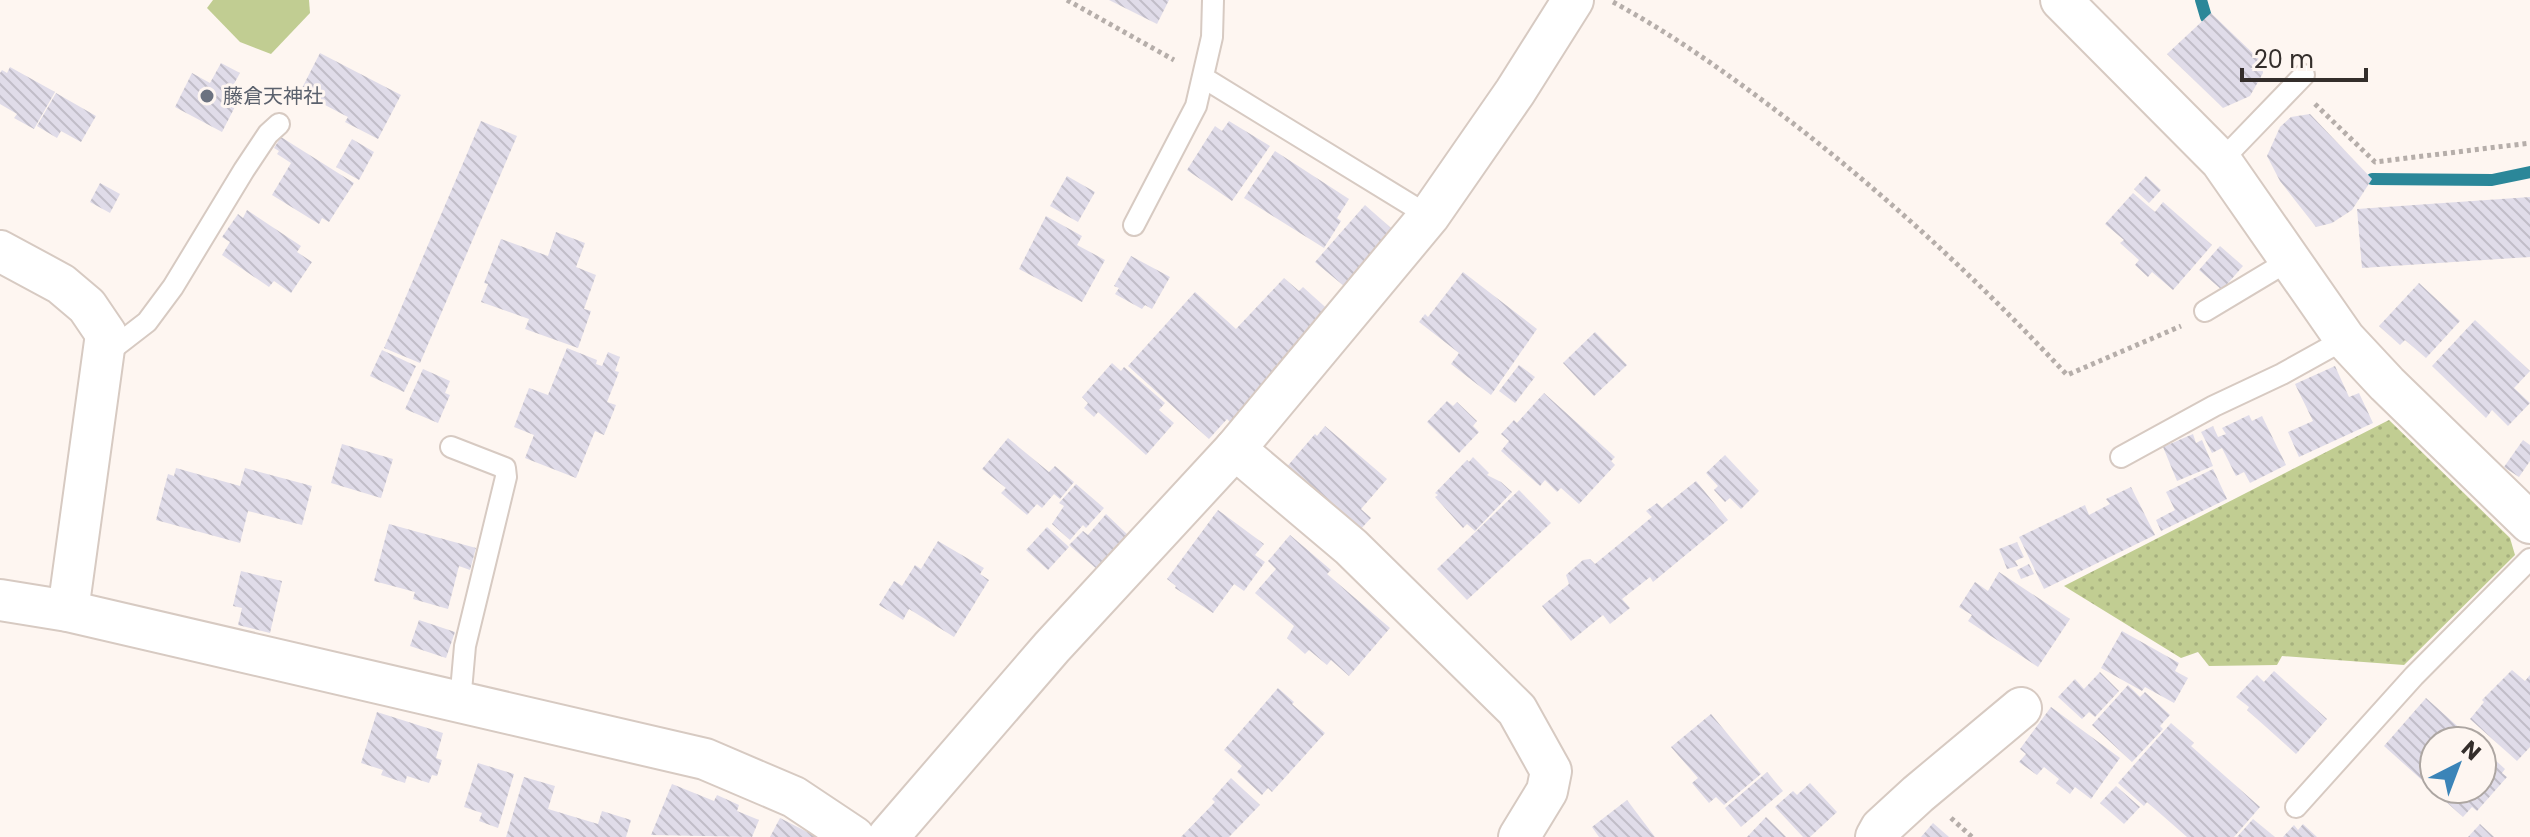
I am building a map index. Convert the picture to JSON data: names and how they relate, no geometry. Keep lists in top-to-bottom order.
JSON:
{
  "places": ["藤倉天神社"],
  "scale_bar": "20 m",
  "north": "top right"
}
